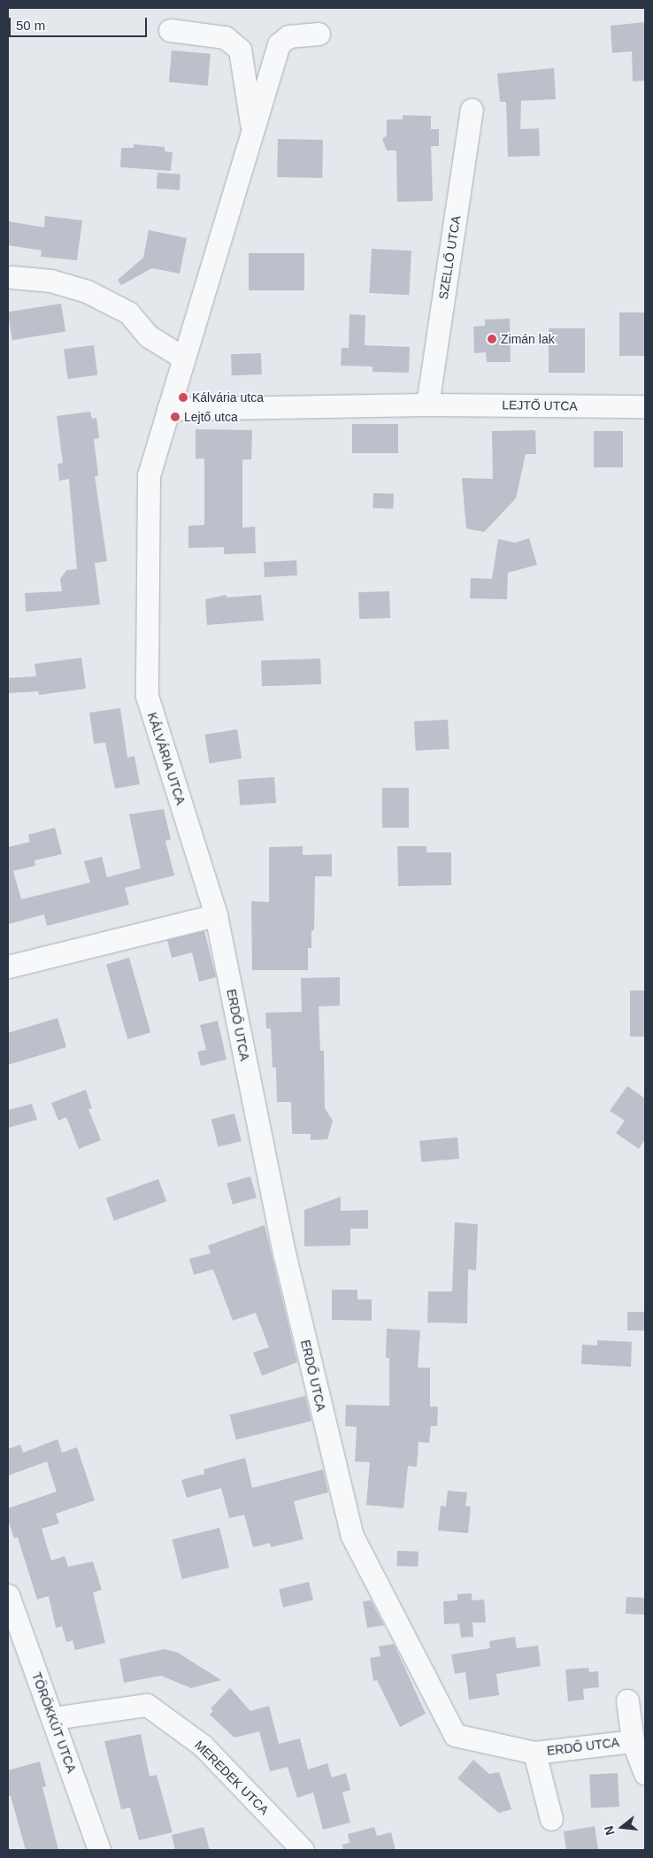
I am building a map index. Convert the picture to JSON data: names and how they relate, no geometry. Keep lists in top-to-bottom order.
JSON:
{
  "streets": {
    "street": [
      "SZELLŐ UTCA",
      "LEJTŐ UTCA",
      "KÁLVÁRIA UTCA",
      "ERDŐ UTCA",
      "TÖRÖKKÚT UTCA",
      "MEREDEK UTCA"
    ]
  },
  "crossings": [
    ["SZELLŐ UTCA", "LEJTŐ UTCA"],
    ["LEJTŐ UTCA", "KÁLVÁRIA UTCA"],
    ["KÁLVÁRIA UTCA", "ERDŐ UTCA"],
    ["TÖRÖKKÚT UTCA", "MEREDEK UTCA"]
  ],
  "places": ["Zimán lak", "Kálvária utca", "Lejtő utca"],
  "scale_bar": "50 m",
  "north": "left"
}
